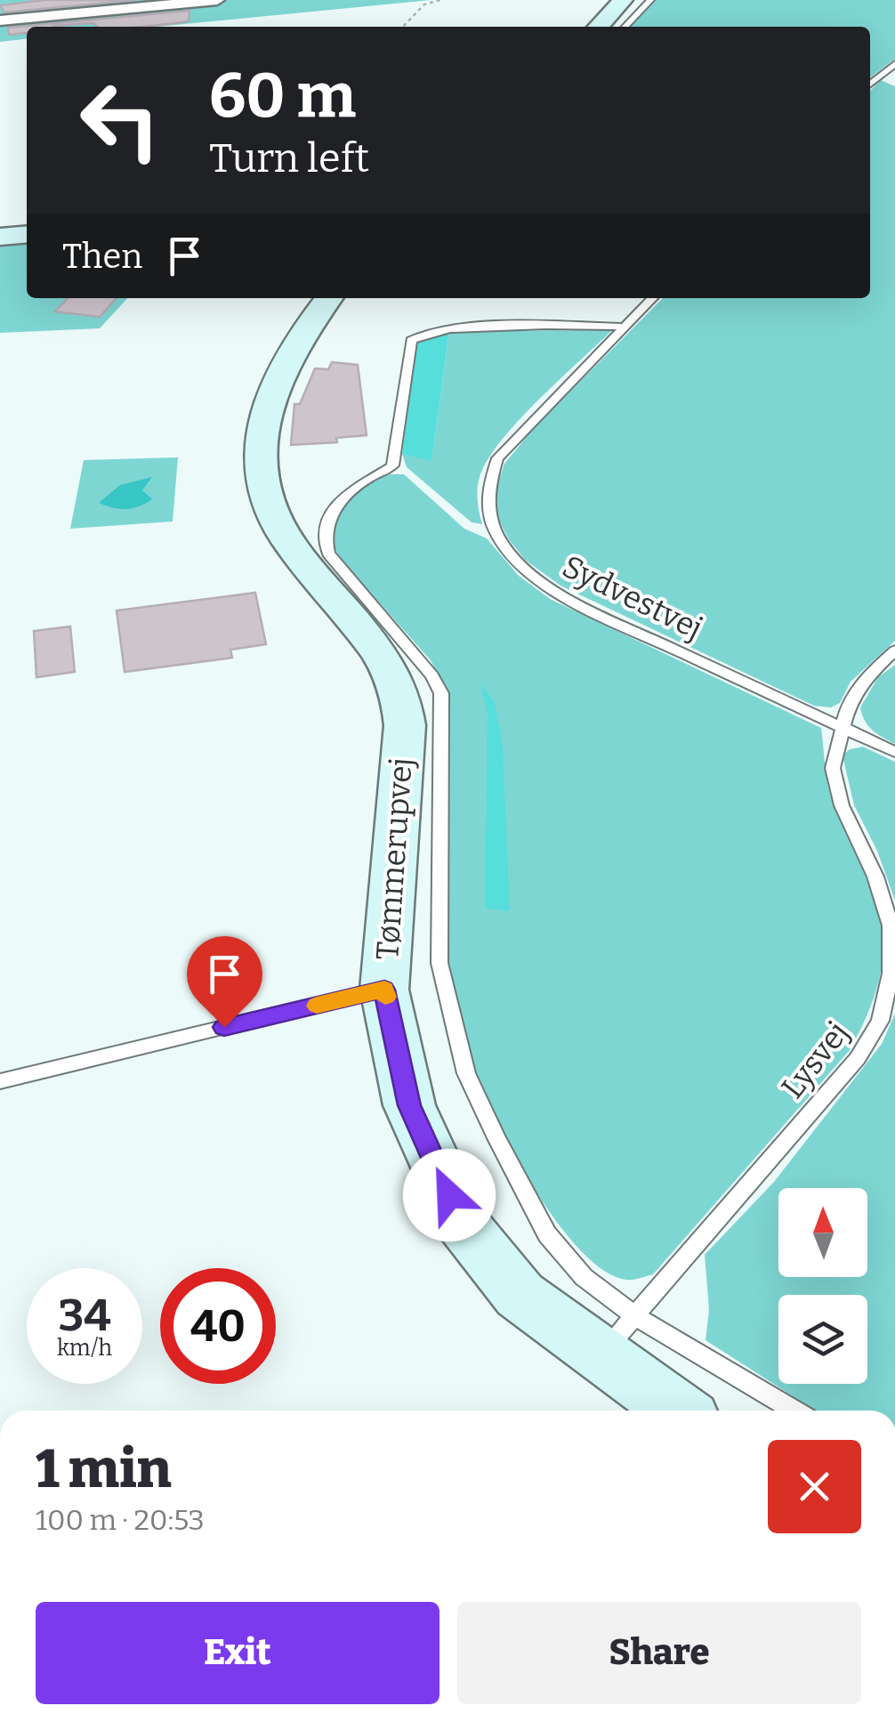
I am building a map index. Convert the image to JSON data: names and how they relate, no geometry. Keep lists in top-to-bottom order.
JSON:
{
  "streets": {
    "street": ["Tømmerupvej"],
    "lane": ["Sydvestvej", "Lysvej"]
  },
  "crossings": [
    ["Sydvestvej", "Lysvej"],
    ["Tømmerupvej", "Lysvej"]
  ],
  "north": "top",
  "page": {
    "turn": ["60 m", "Turn left"],
    "then": "Then",
    "speed": "34 km/h",
    "limit": "40",
    "heading": ["1 min", "100 m · 20:53"],
    "buttons": ["Exit", "Share"]
  }
}
